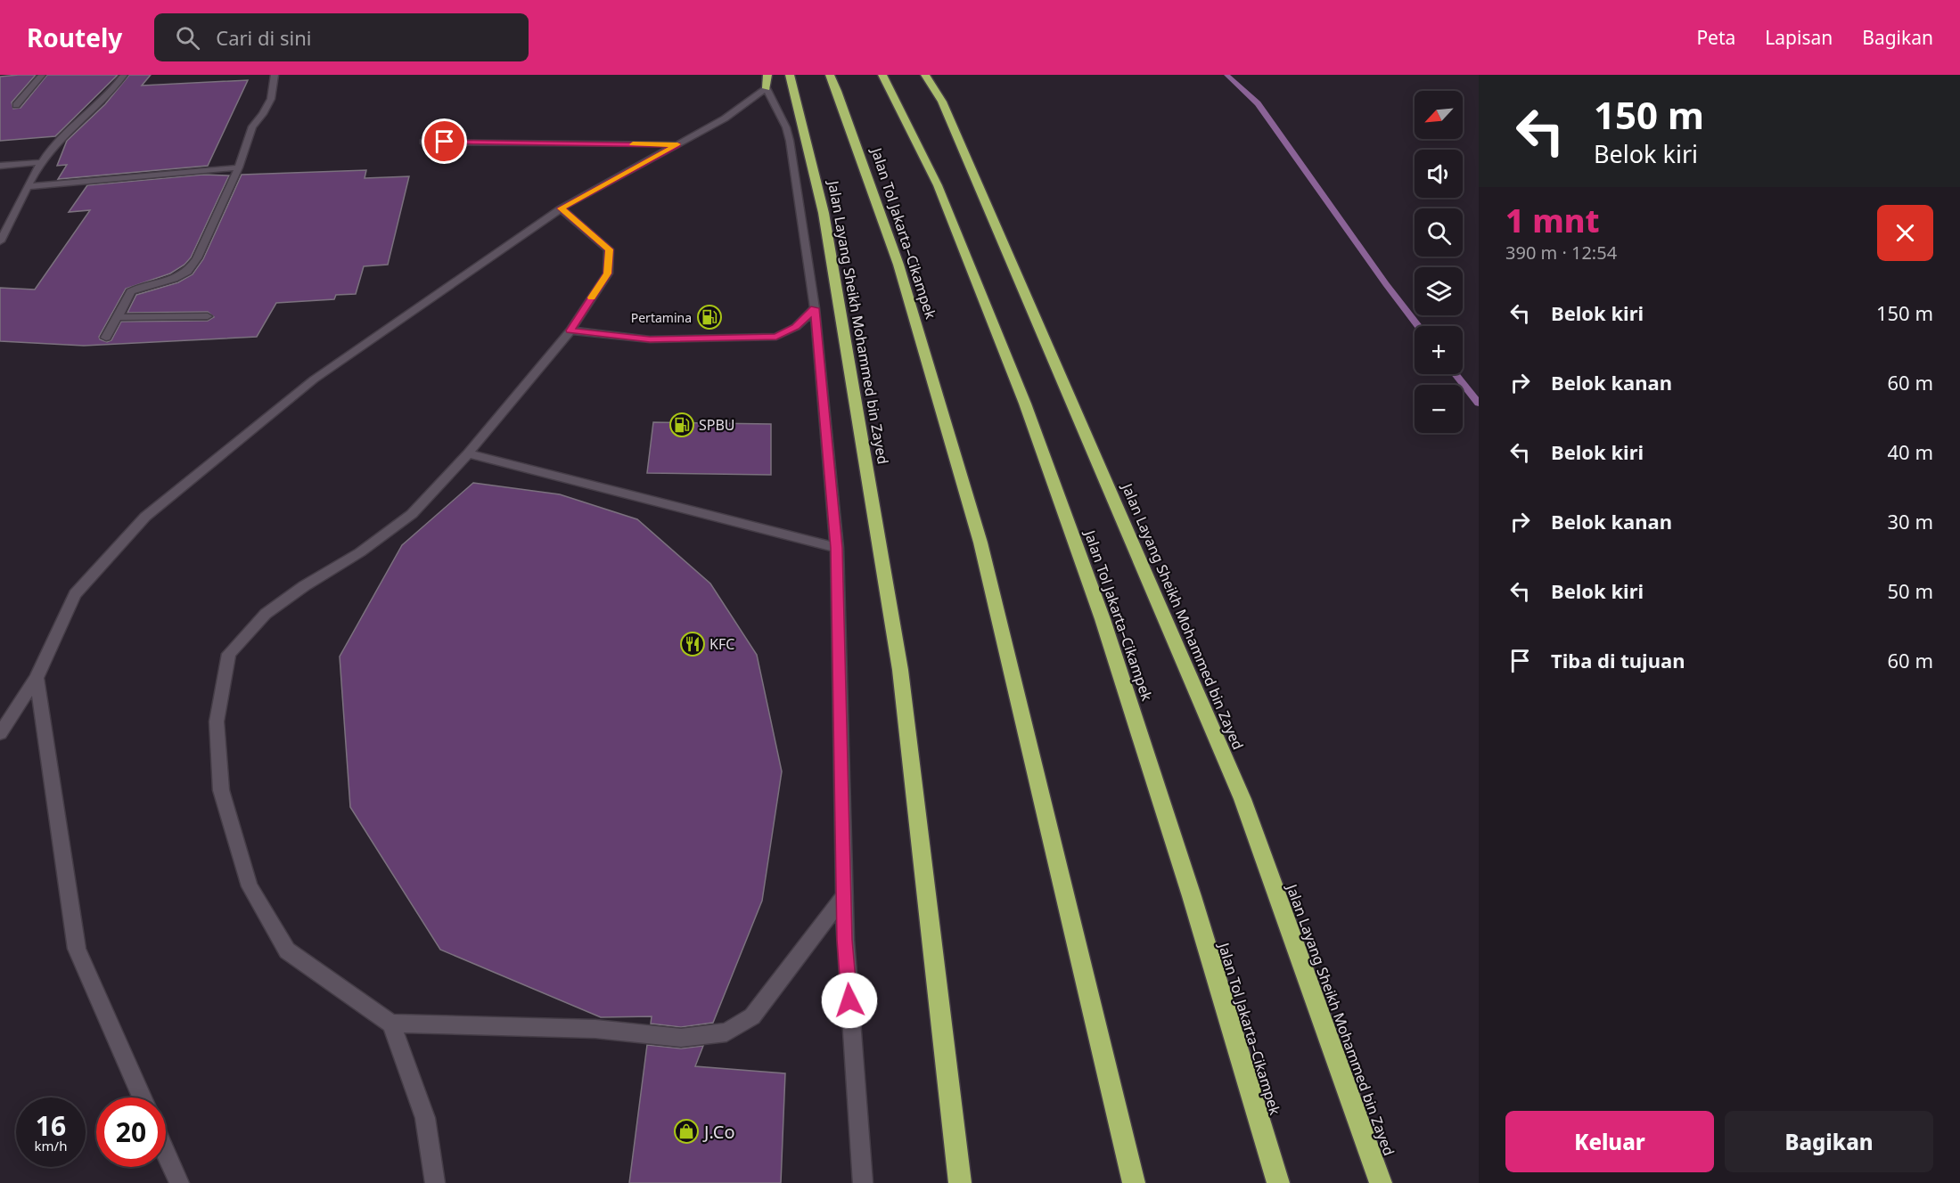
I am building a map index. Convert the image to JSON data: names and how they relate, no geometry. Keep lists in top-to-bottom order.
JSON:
{
  "streets": {
    "highway": ["Jalan Tol Jakarta–Cikampek", "Jalan Layang Sheikh Mohammed bin Zayed"]
  },
  "places": {
    "fuel station": ["Pertamina", "SPBU"],
    "restaurant": ["KFC"],
    "shop": ["J.Co"]
  },
  "north": "bottom left",
  "page": {
    "header": "Routely",
    "search": "Cari di sini",
    "nav": ["Peta", "Lapisan", "Bagikan"],
    "turn": ["150 m", "Belok kiri"],
    "map_buttons": ["+", "−"],
    "heading": ["1 mnt", "390 m · 12:54"],
    "list": [
      {
        "name": "Belok kiri",
        "value": "150 m"
      },
      {
        "name": "Belok kanan",
        "value": "60 m"
      },
      {
        "name": "Belok kiri",
        "value": "40 m"
      },
      {
        "name": "Belok kanan",
        "value": "30 m"
      },
      {
        "name": "Belok kiri",
        "value": "50 m"
      },
      {
        "name": "Tiba di tujuan",
        "value": "60 m"
      }
    ],
    "speed": "16 km/h",
    "limit": "20",
    "buttons": ["Keluar", "Bagikan"]
  }
}
